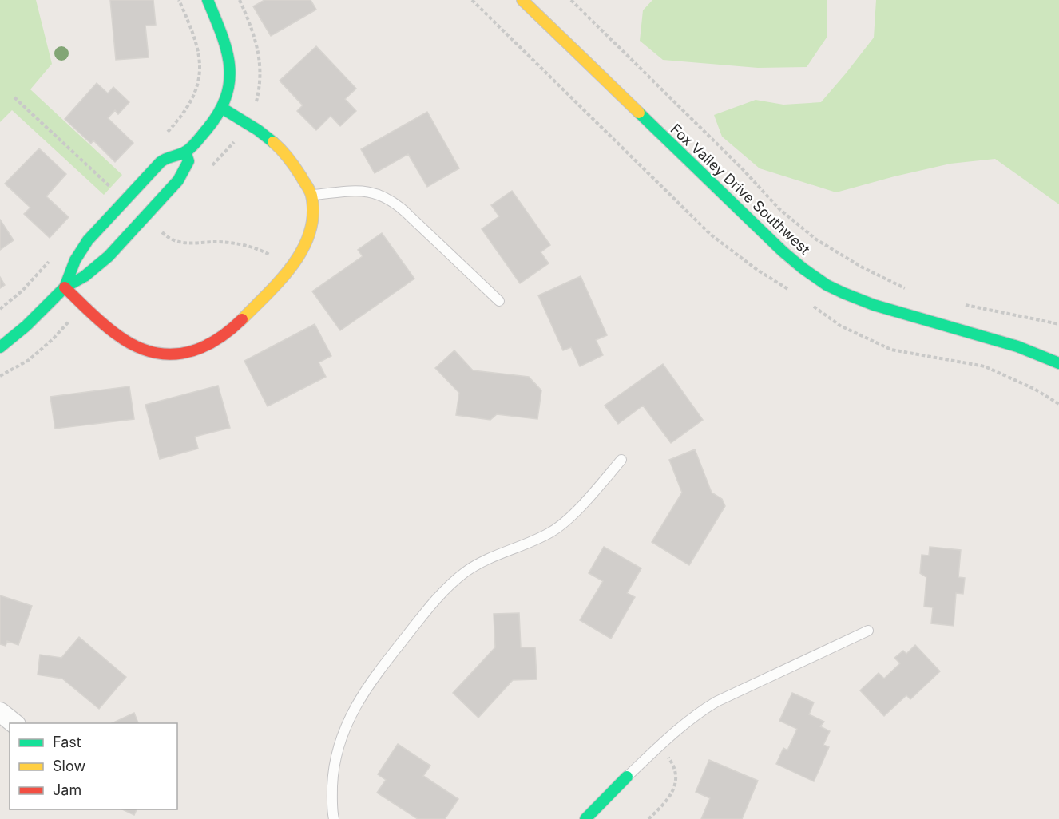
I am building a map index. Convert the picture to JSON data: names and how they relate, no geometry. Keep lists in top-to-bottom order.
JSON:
{
  "streets": {
    "street": ["Fox Valley Drive Southwest"]
  },
  "legend": ["Fast", "Slow", "Jam"]
}
